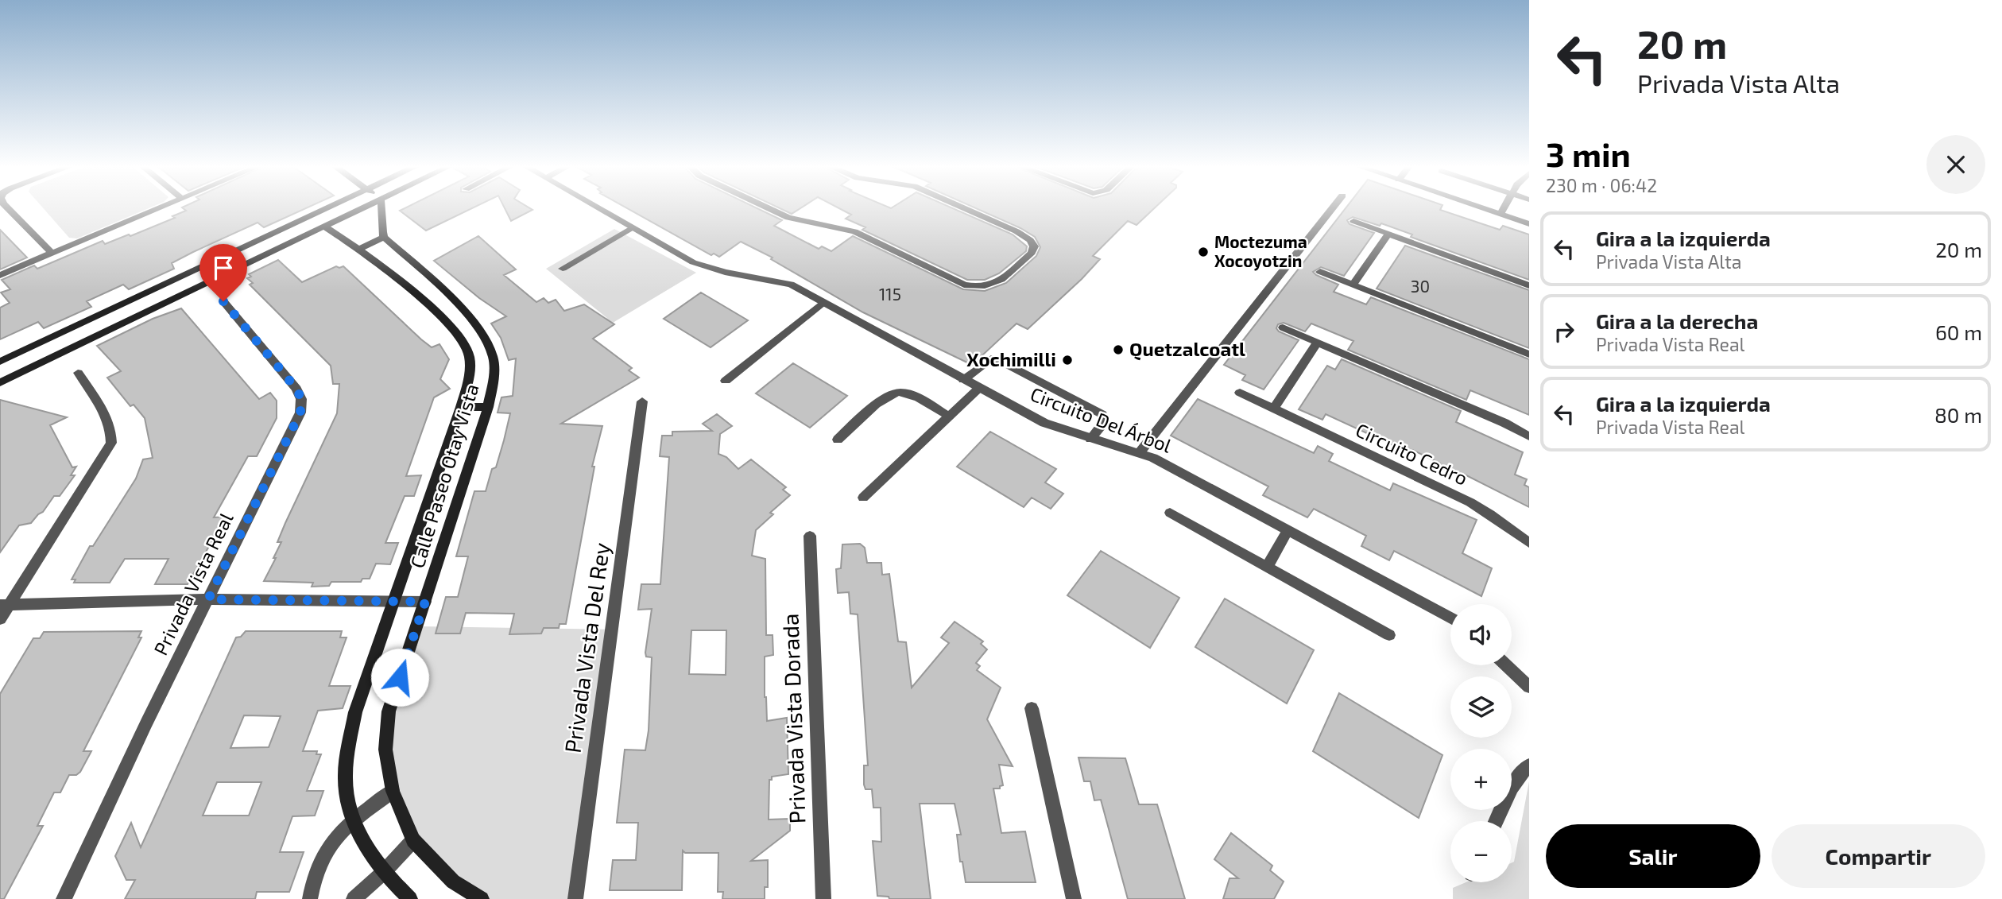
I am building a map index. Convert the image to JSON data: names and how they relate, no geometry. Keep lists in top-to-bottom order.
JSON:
{
  "streets": {
    "street": [
      "Circuito Del Árbol",
      "Circuito Cedro",
      "Calle Paseo Otay Vista",
      "Privada Vista Real",
      "Privada Vista Del Rey",
      "Privada Vista Dorada"
    ]
  },
  "places": ["Moctezuma Xocoyotzin", "Quetzalcoatl", "Xochimilli"],
  "house_numbers": ["30", "115"],
  "page": {
    "turn": ["20 m", "Privada Vista Alta"],
    "heading": ["3 min", "230 m · 06:42"],
    "list": [
      {
        "name": "Gira a la izquierda",
        "note": "Privada Vista Alta",
        "value": "20 m"
      },
      {
        "name": "Gira a la derecha",
        "note": "Privada Vista Real",
        "value": "60 m"
      },
      {
        "name": "Gira a la izquierda",
        "note": "Privada Vista Real",
        "value": "80 m"
      }
    ],
    "map_buttons": ["+", "−"],
    "buttons": ["Salir", "Compartir"]
  }
}
